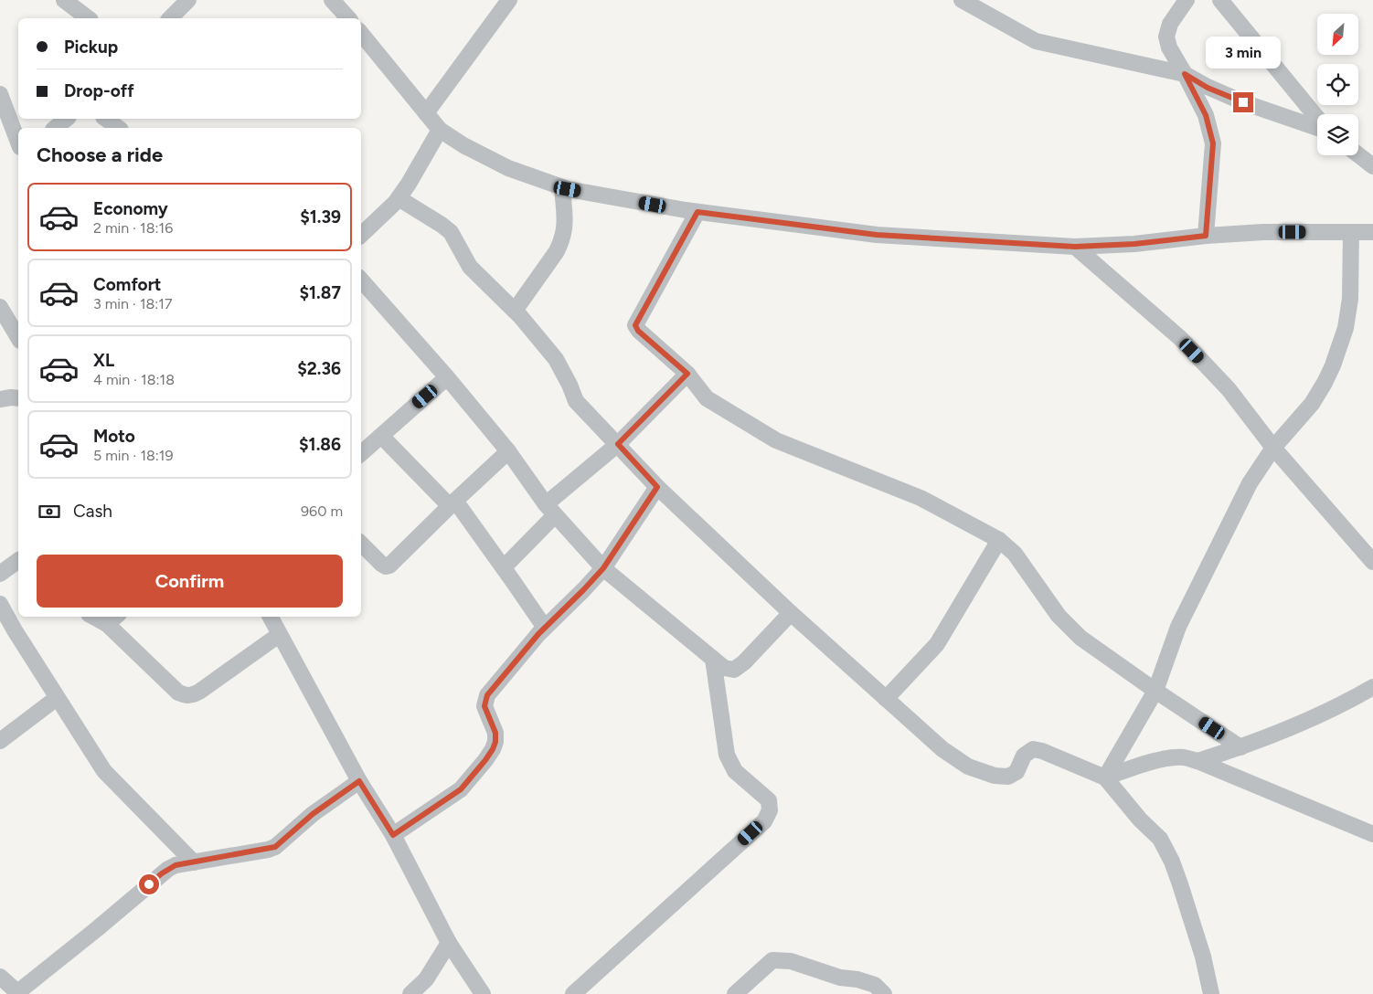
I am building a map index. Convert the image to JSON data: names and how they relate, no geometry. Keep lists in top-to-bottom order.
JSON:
{
  "north": "bottom left",
  "page": {
    "banner": ["Pickup", "Drop-off"],
    "bubble": "3 min",
    "heading": "Choose a ride",
    "list": [
      {
        "name": "Economy",
        "note": "2 min · 18:16",
        "value": "$1.39"
      },
      {
        "name": "Comfort",
        "note": "3 min · 18:17",
        "value": "$1.87"
      },
      {
        "name": "XL",
        "note": "4 min · 18:18",
        "value": "$2.36"
      },
      {
        "name": "Moto",
        "note": "5 min · 18:19",
        "value": "$1.86"
      }
    ],
    "pay": ["Cash", "960 m"],
    "buttons": "Confirm"
  }
}
